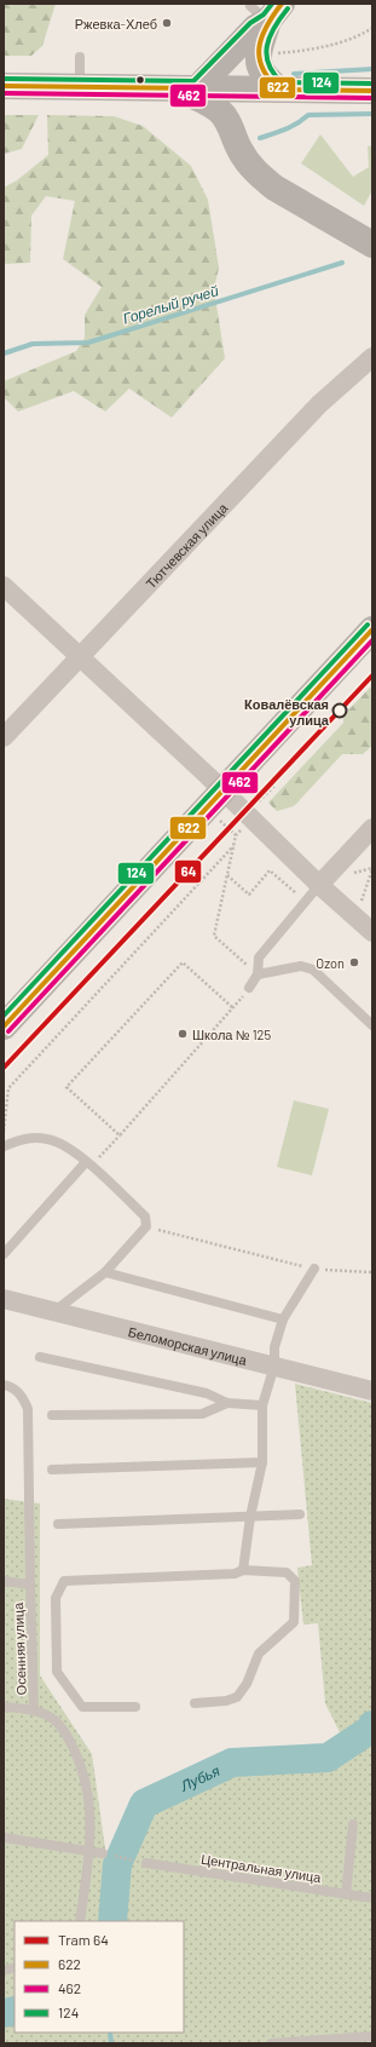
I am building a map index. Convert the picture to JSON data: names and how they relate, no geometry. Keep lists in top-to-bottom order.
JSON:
{
  "streets": {
    "street": ["Тютчевская улица", "Беломорская улица"],
    "lane": ["Осенняя улица", "Центральная улица"]
  },
  "water": ["Горелый ручей", "Лубья"],
  "places": [
    "Ржевка-Хлеб",
    "Ковалёвская улица",
    "Ozon",
    "Школа № 125"
  ],
  "lines": [
    "transit line 622",
    "transit line 124",
    "transit line 462",
    "tram line 64"
  ],
  "legend": [
    "Tram 64",
    "622",
    "462",
    "124"
  ]
}
